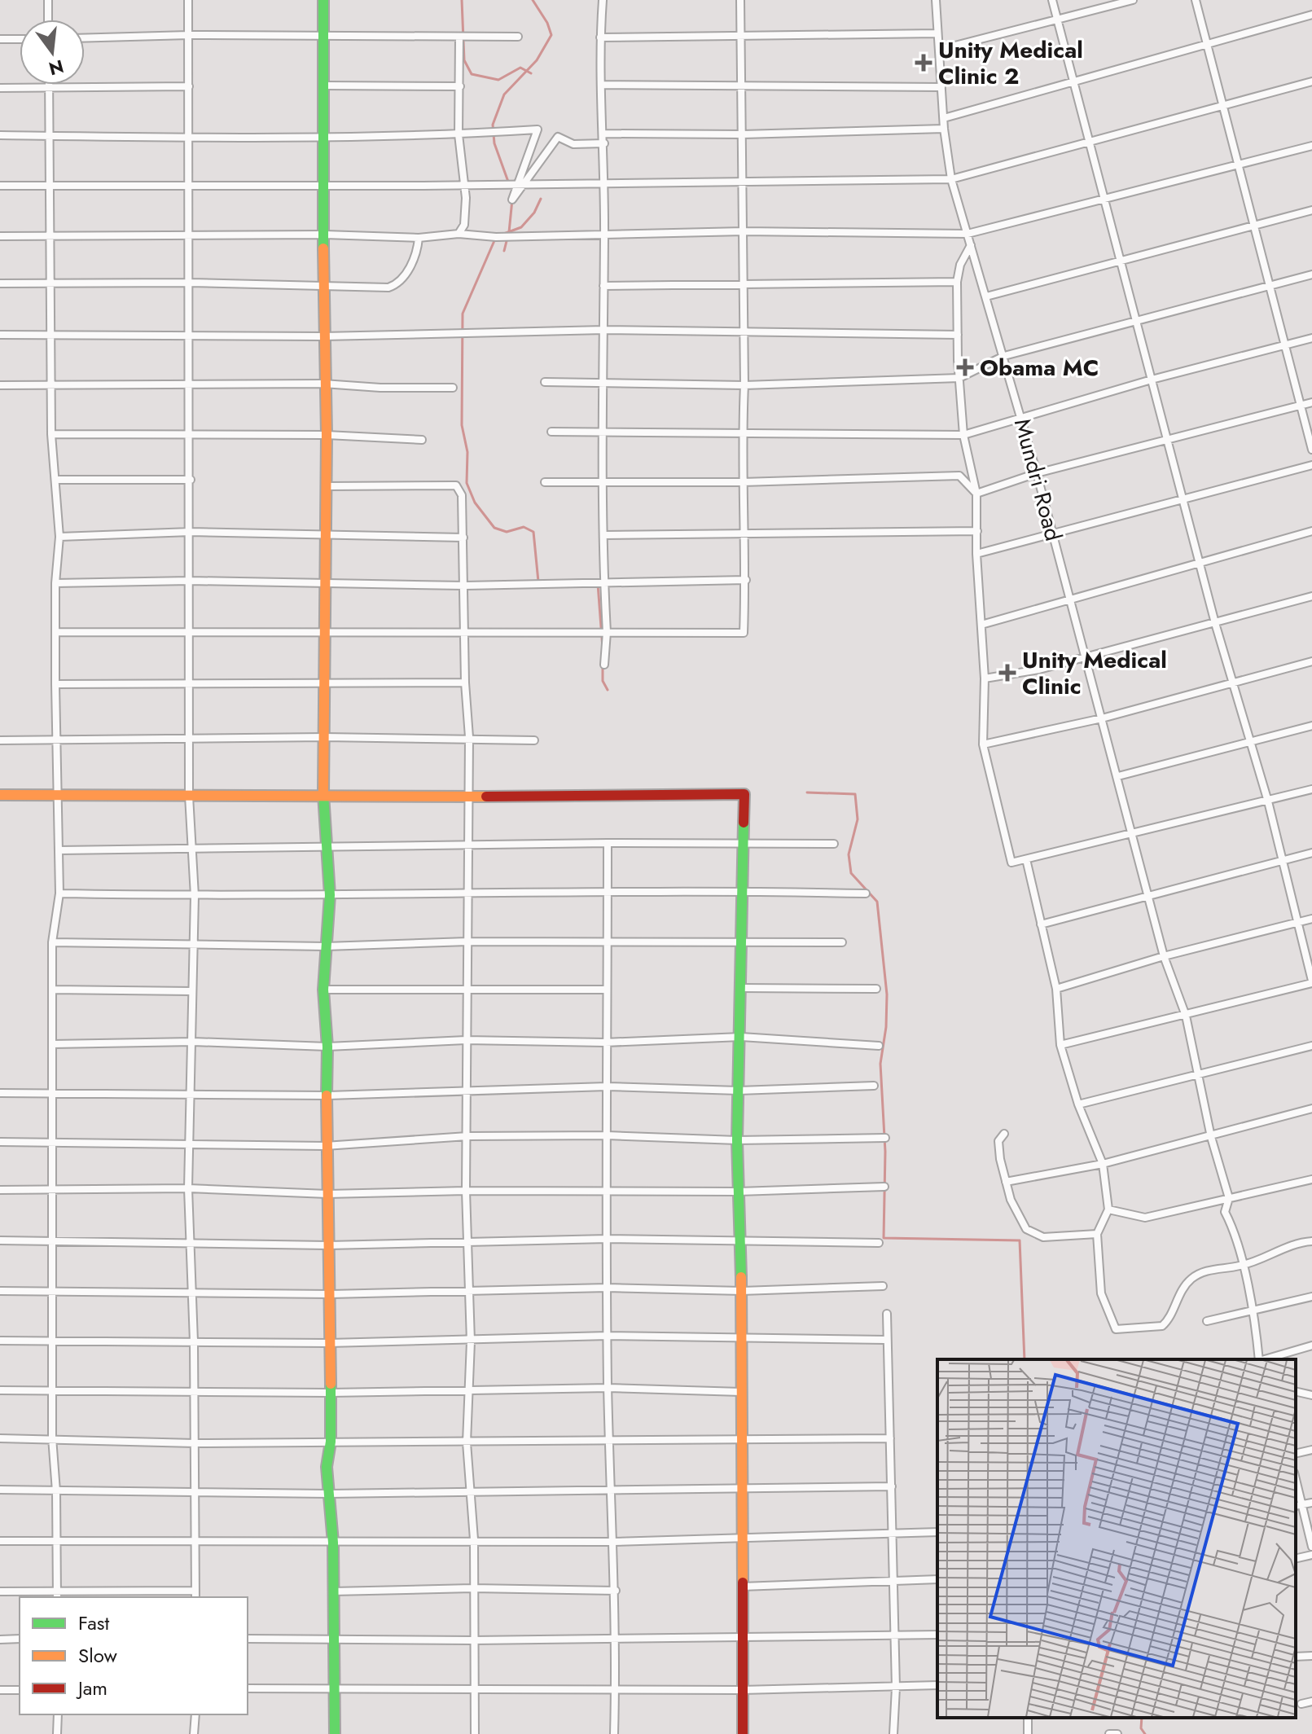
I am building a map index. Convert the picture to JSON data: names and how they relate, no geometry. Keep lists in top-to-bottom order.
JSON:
{
  "streets": {
    "street": ["Mundri Road"]
  },
  "places": {
    "health": ["Unity Medical Clinic 2", "Obama MC", "Unity Medical Clinic"]
  },
  "legend": ["Fast", "Slow", "Jam"],
  "north": "bottom"
}
